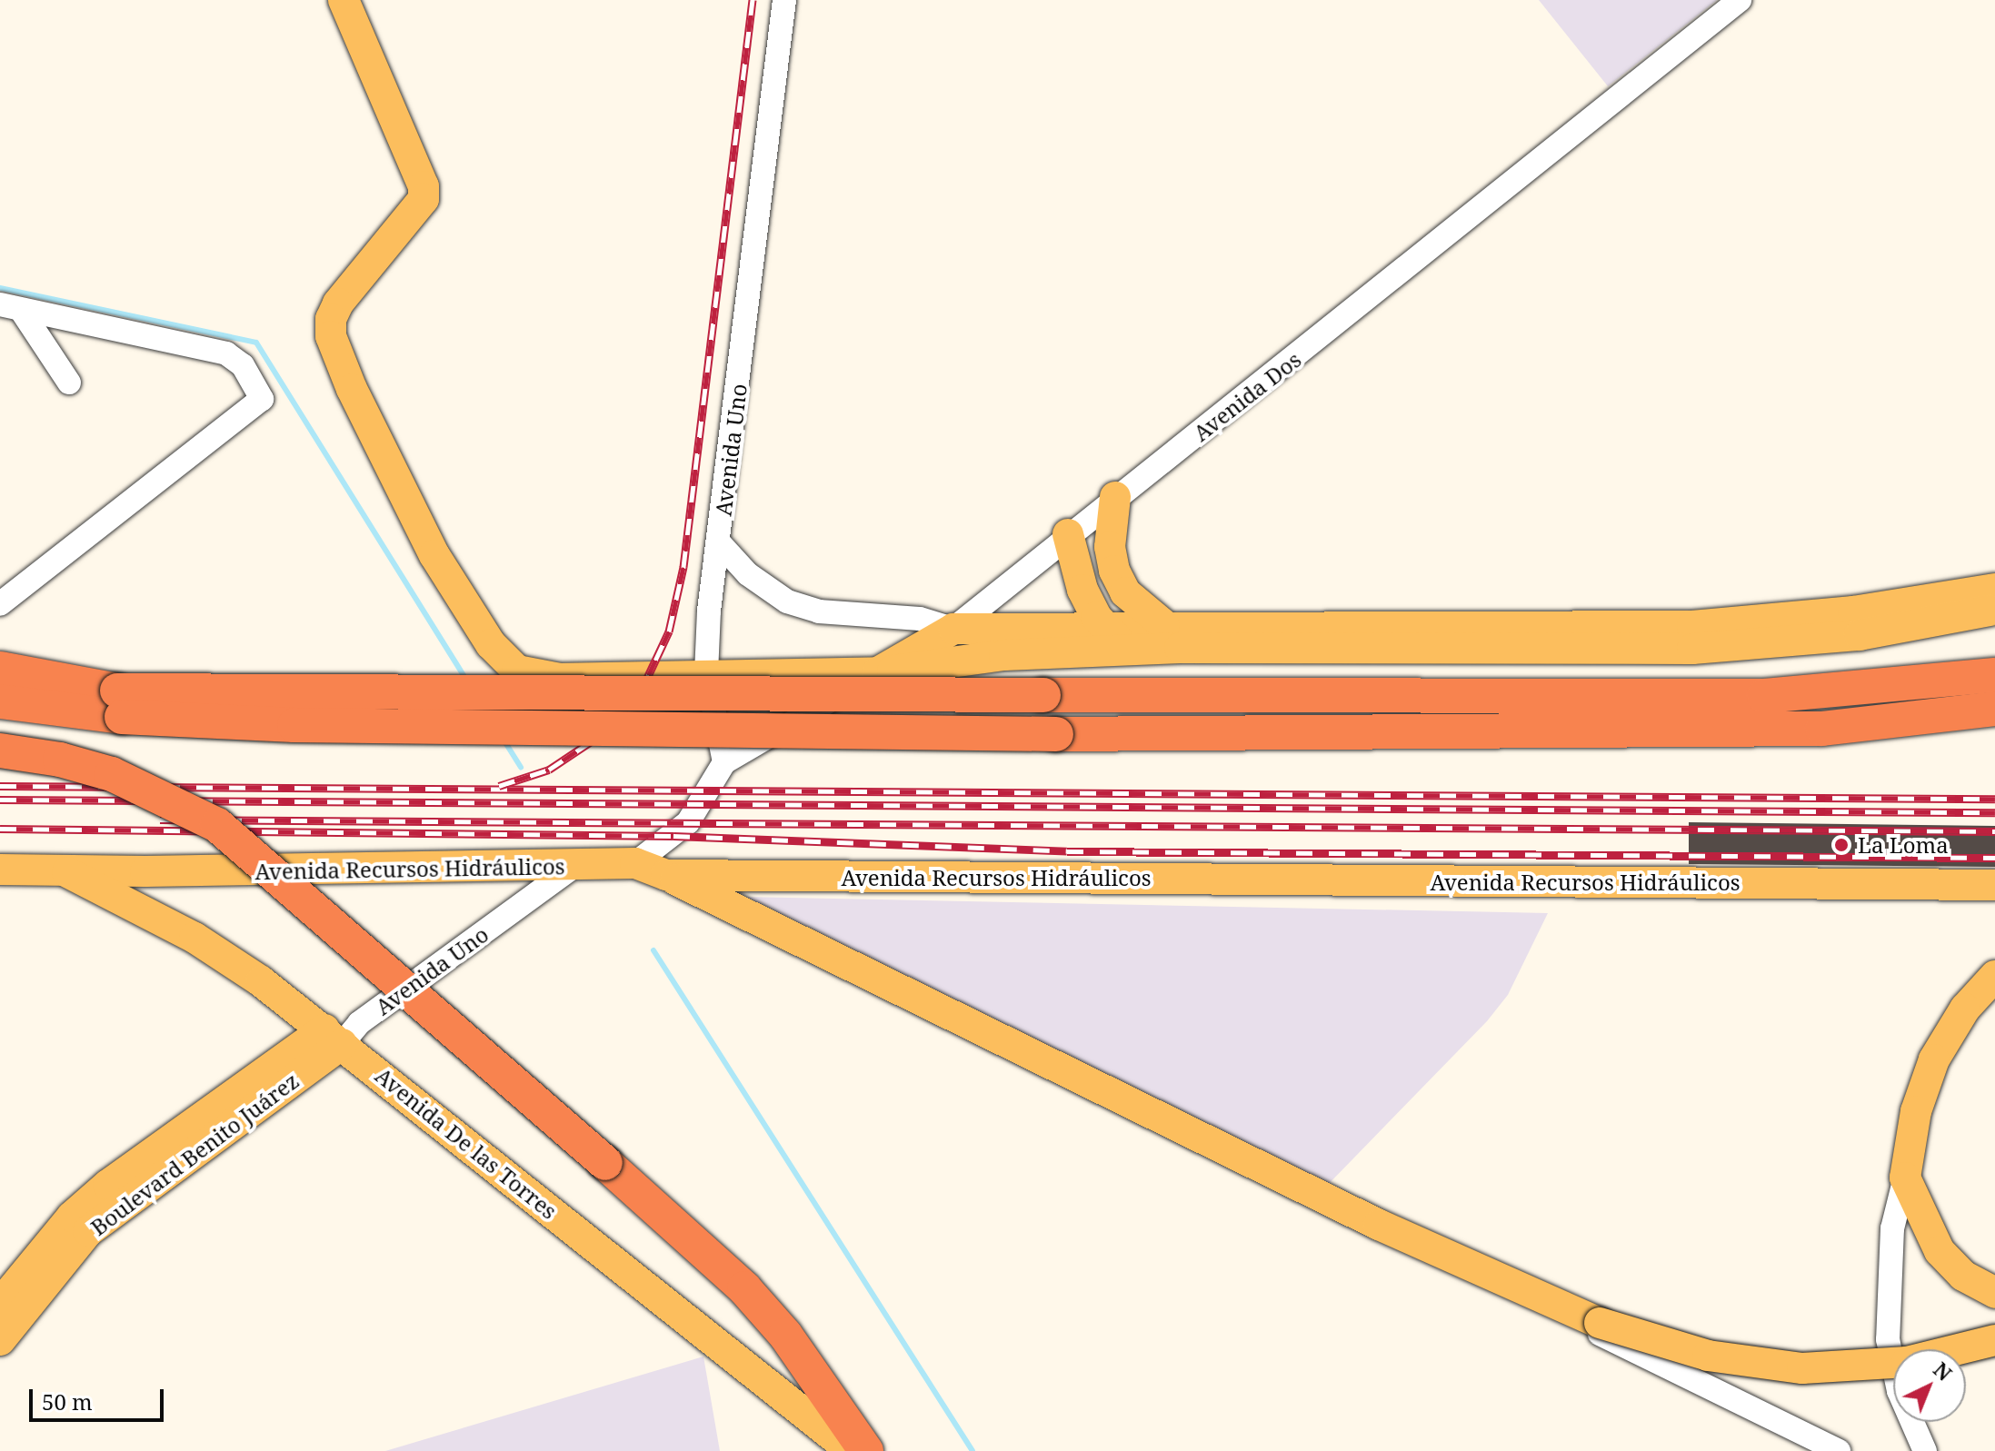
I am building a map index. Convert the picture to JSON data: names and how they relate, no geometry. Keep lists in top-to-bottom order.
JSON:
{
  "streets": {
    "main road": [
      "Avenida Dos",
      "Avenida Recursos Hidráulicos",
      "Avenida De las Torres",
      "Boulevard Benito Juárez"
    ],
    "street": ["Avenida Uno"]
  },
  "crossings": [
    ["Avenida Dos", "Avenida Uno"],
    ["Avenida Uno", "Avenida Recursos Hidráulicos"],
    ["Avenida Uno", "Avenida De las Torres"],
    ["Avenida Uno", "Boulevard Benito Juárez"],
    ["Avenida Recursos Hidráulicos", "Avenida De las Torres"],
    ["Avenida De las Torres", "Boulevard Benito Juárez"]
  ],
  "places": ["La Loma"],
  "scale_bar": "50 m",
  "north": "top right"
}
